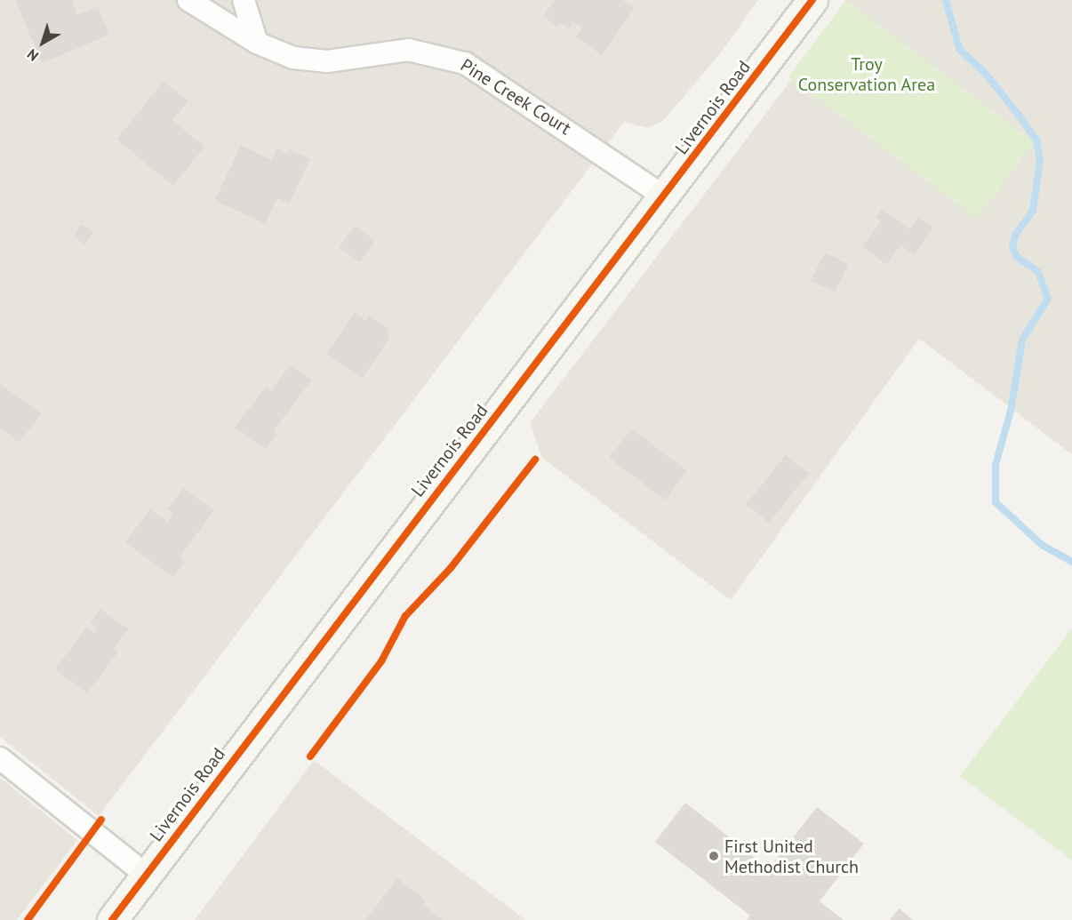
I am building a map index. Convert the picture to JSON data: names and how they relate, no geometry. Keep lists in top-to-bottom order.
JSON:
{
  "streets": {
    "street": ["Pine Creek Court", "Livernois Road"]
  },
  "crossings": [
    ["Pine Creek Court", "Livernois Road"]
  ],
  "parks": ["Troy Conservation Area"],
  "places": ["First United Methodist Church"],
  "north": "bottom left"
}
